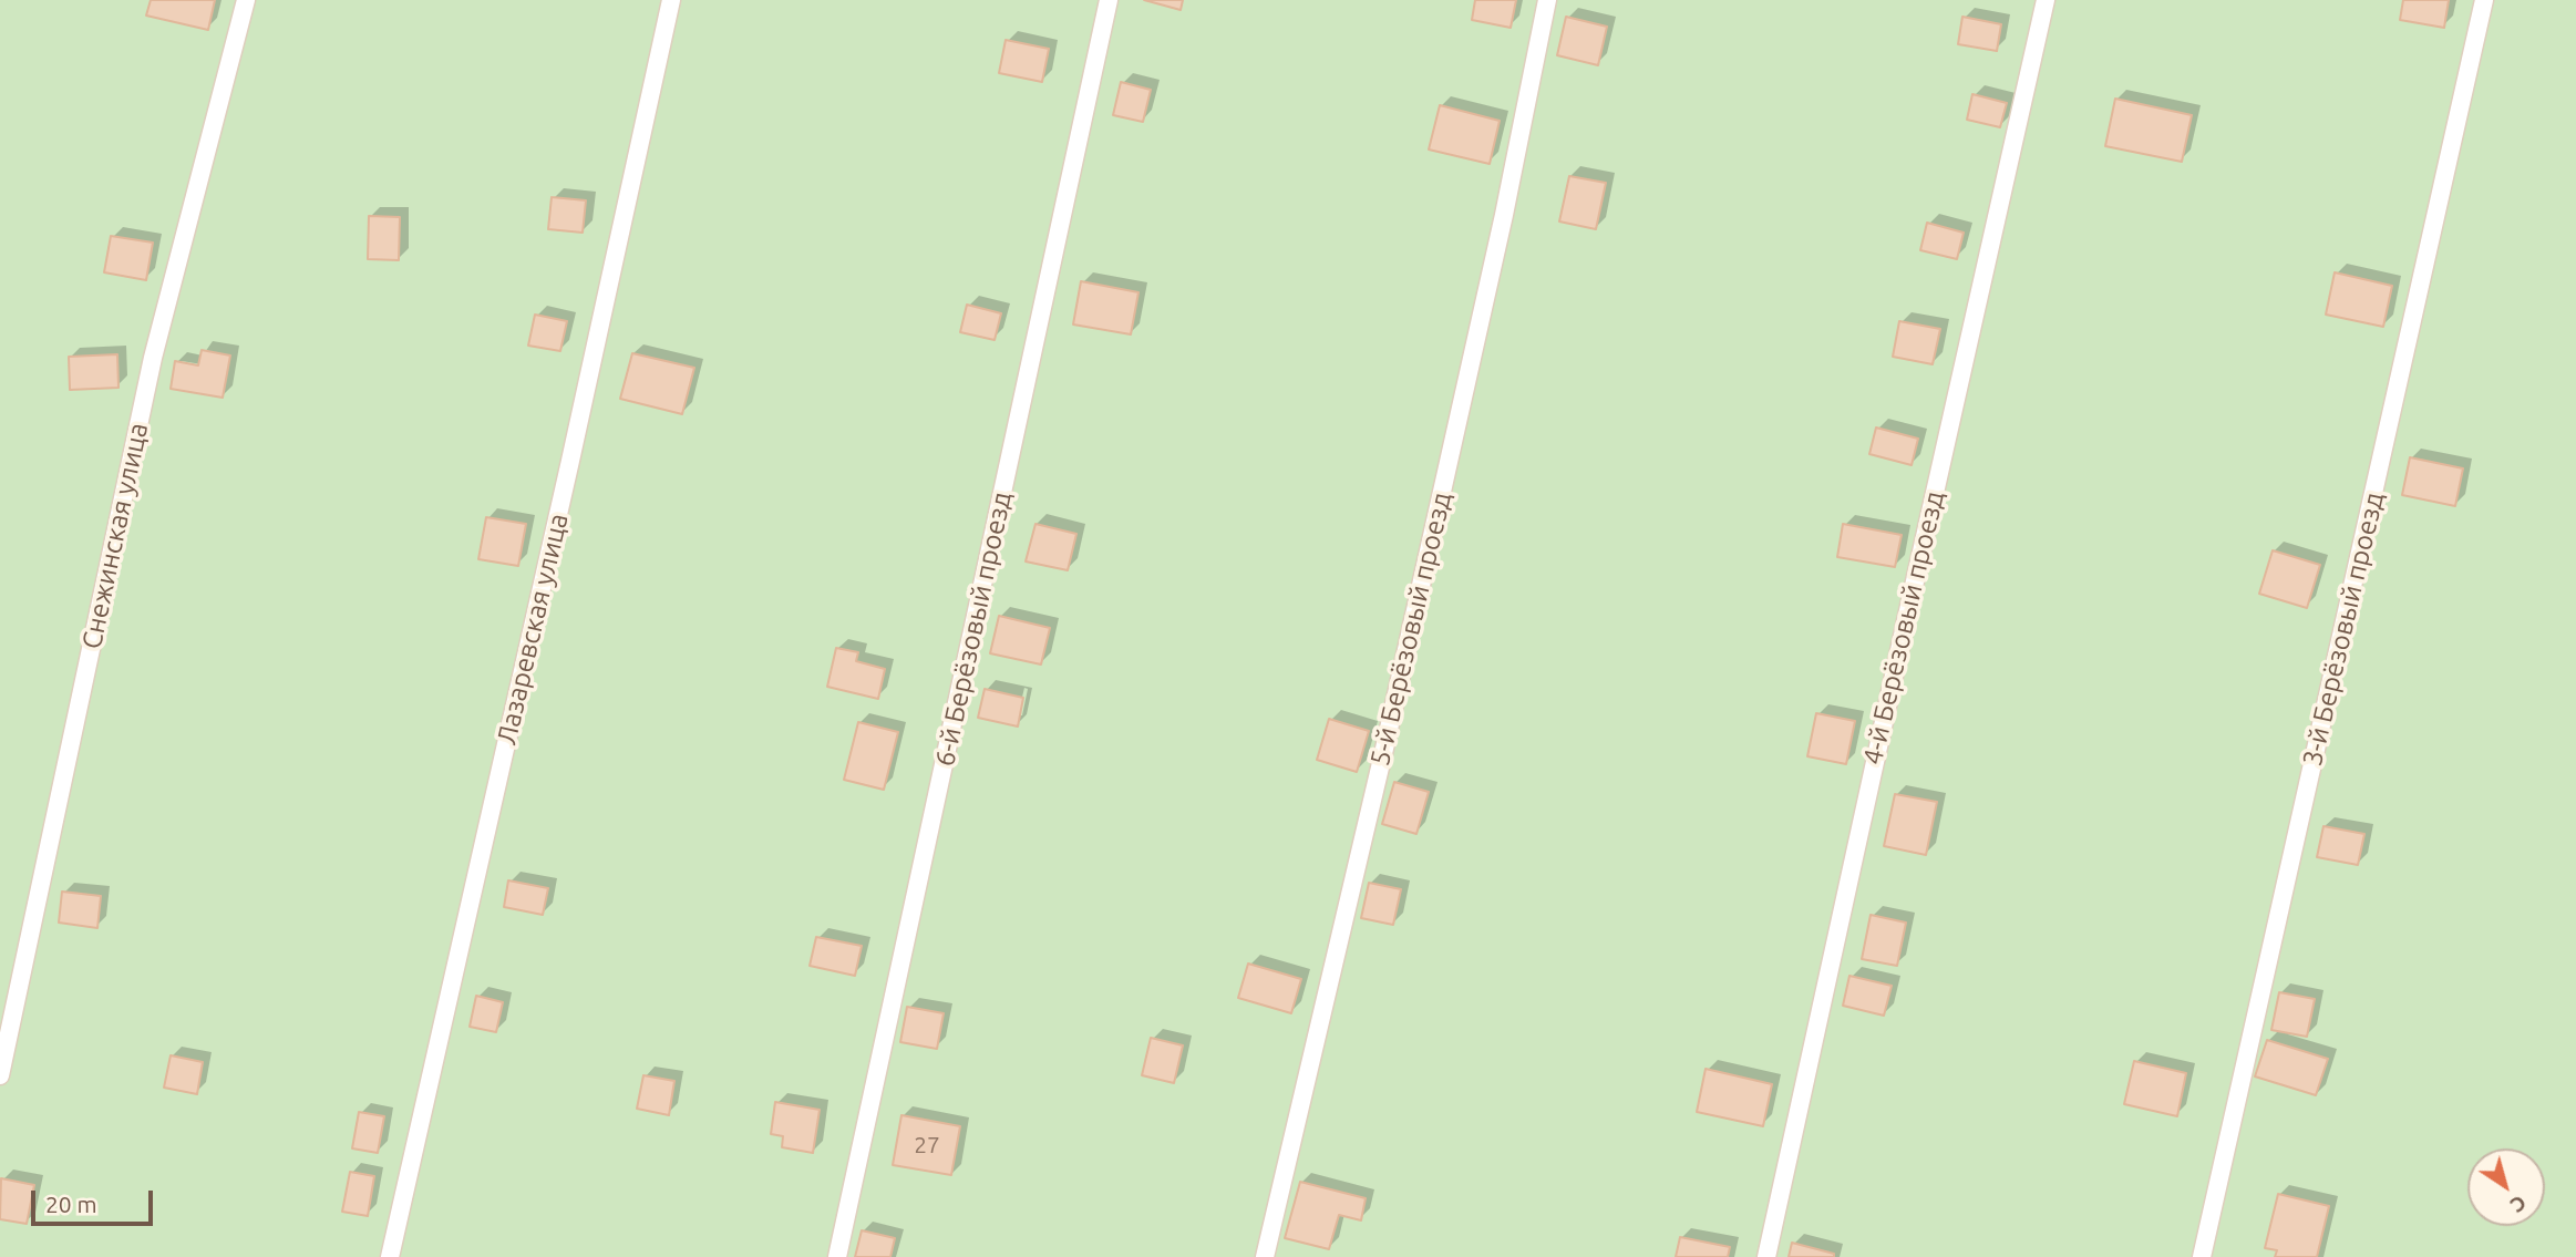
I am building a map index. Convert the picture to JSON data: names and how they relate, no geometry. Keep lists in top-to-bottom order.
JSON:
{
  "streets": {
    "lane": [
      "Снежинская улица",
      "4-й Берёзовый проезд",
      "Лазаревская улица",
      "6-й Берёзовый проезд",
      "5-й Берёзовый проезд",
      "3-й Берёзовый проезд"
    ]
  },
  "house_numbers": ["27"],
  "scale_bar": "20 m",
  "north": "bottom right"
}
